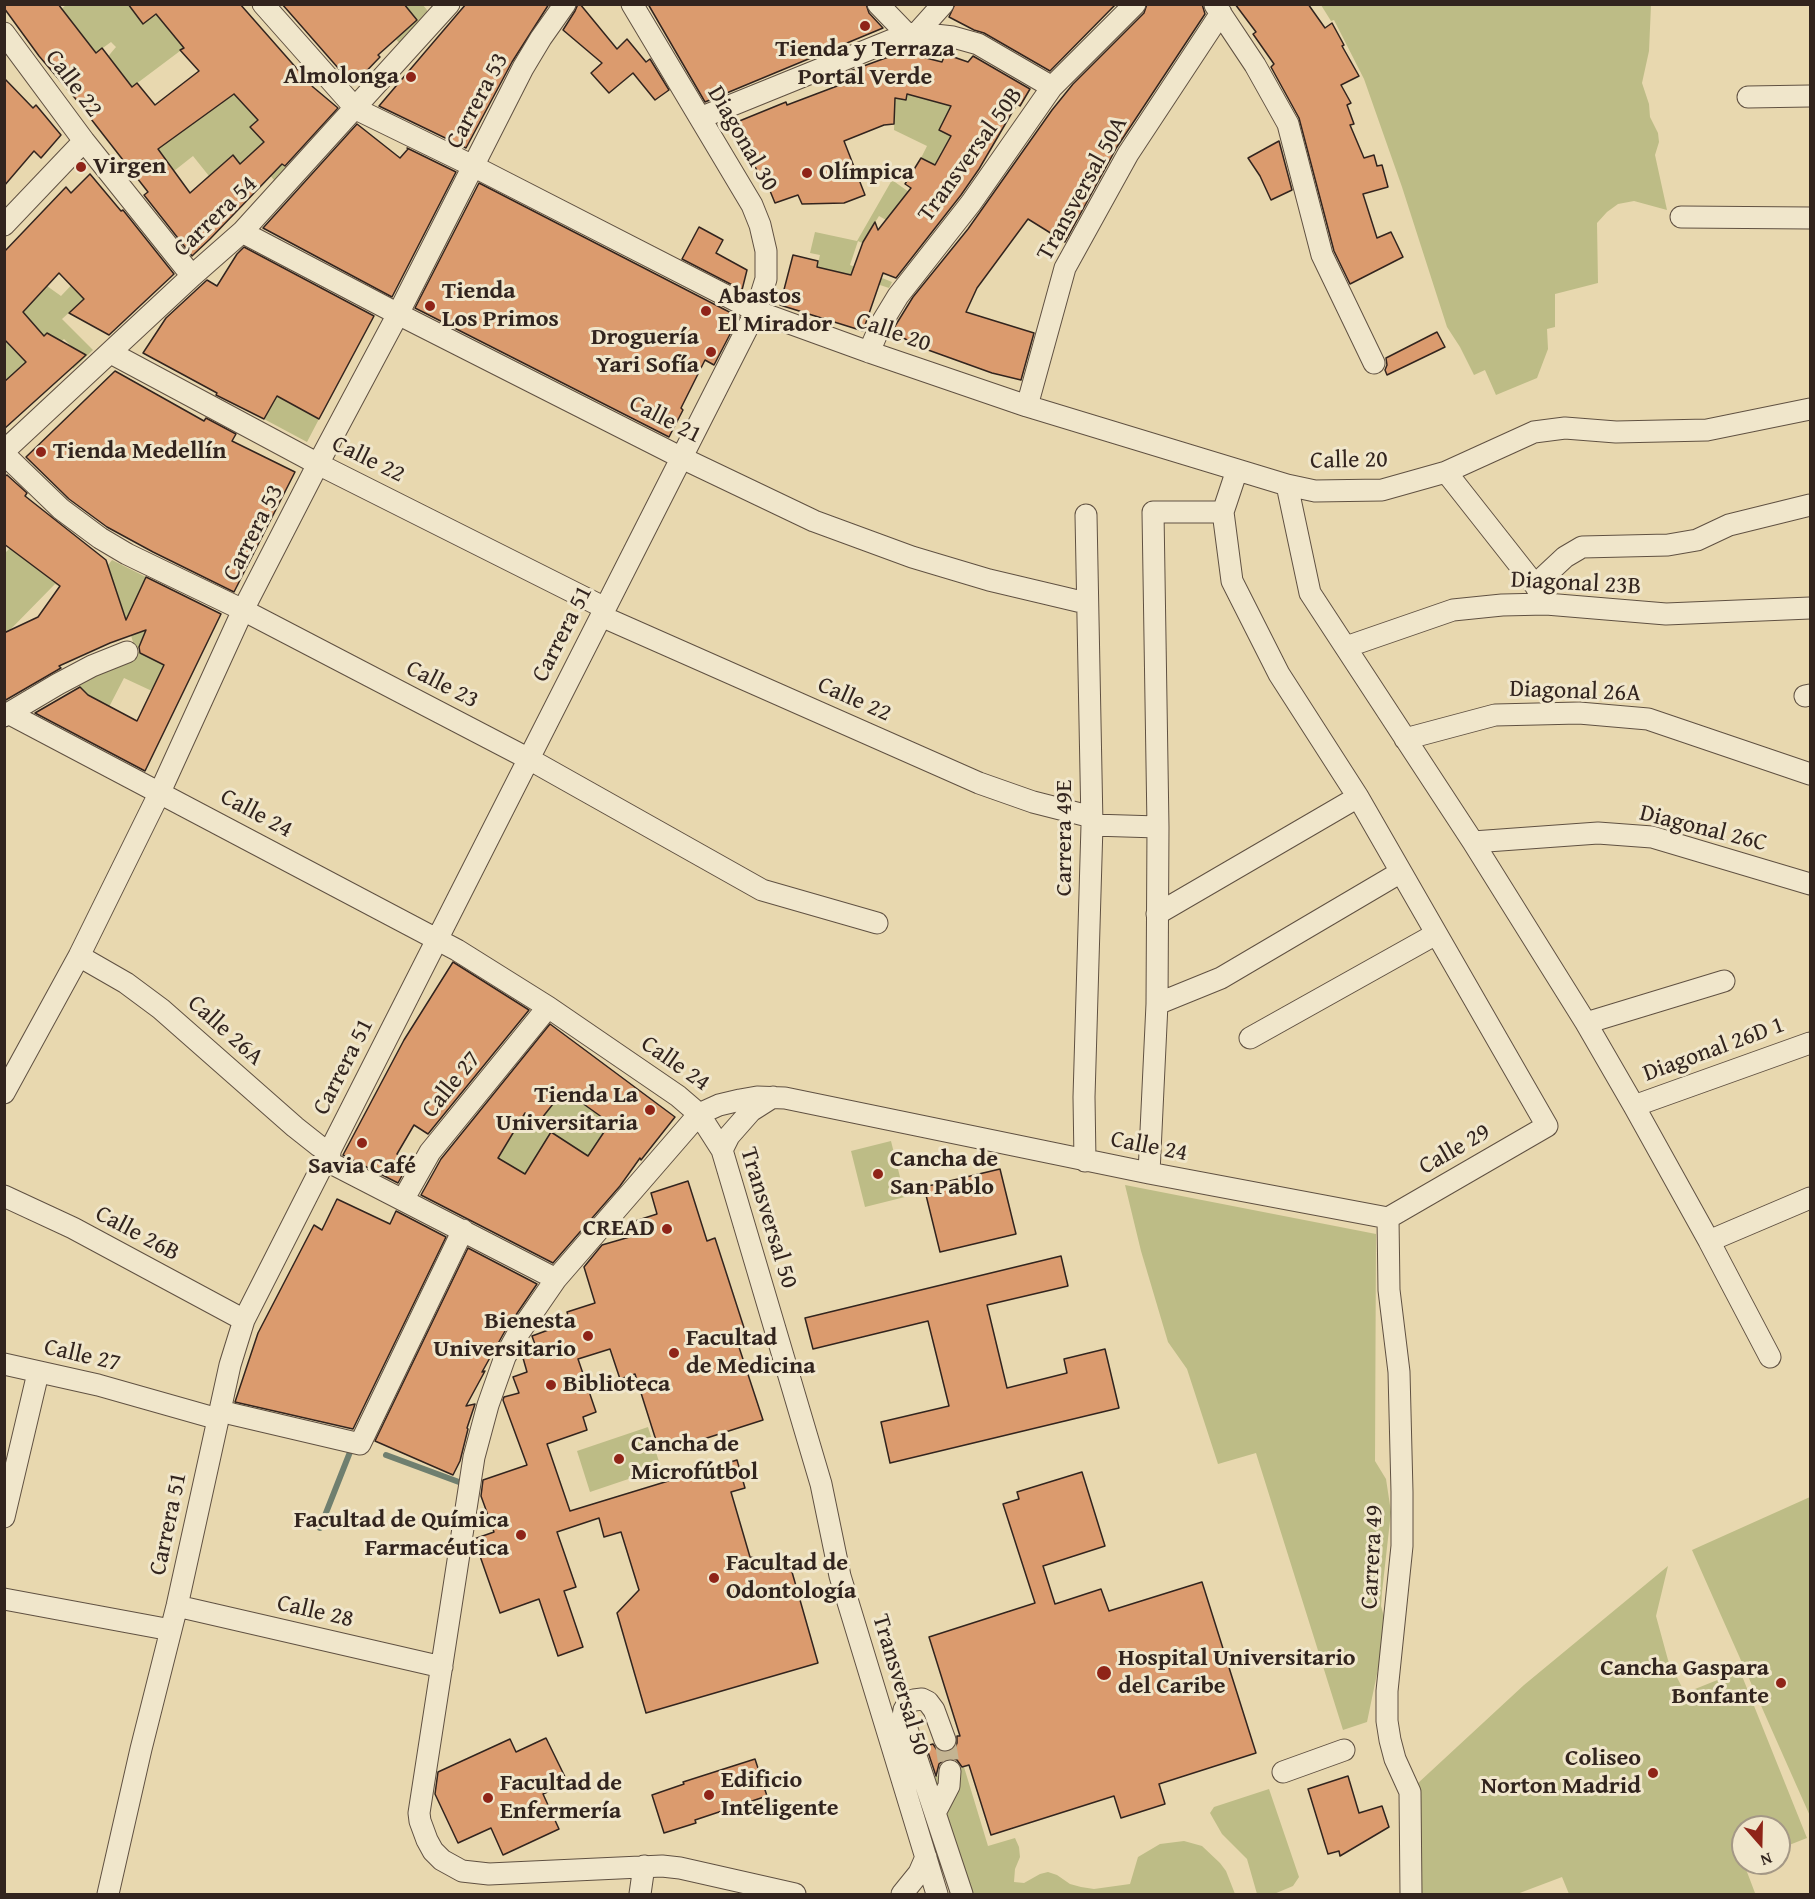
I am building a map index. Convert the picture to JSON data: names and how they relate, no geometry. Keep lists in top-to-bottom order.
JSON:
{
  "streets": {
    "street": [
      "Calle 22",
      "Carrera 53",
      "Diagonal 30",
      "Transversal 50B",
      "Transversal 50A",
      "Carrera 54",
      "Calle 20",
      "Calle 21",
      "Diagonal 23B",
      "Carrera 51",
      "Calle 23",
      "Diagonal 26A",
      "Calle 24",
      "Diagonal 26C",
      "Carrera 49E",
      "Calle 26A",
      "Diagonal 26D 1",
      "Calle 27",
      "Calle 29",
      "Transversal 50",
      "Calle 26B",
      "Carrera 49",
      "Calle 28"
    ]
  },
  "crossings": [
    ["Calle 22", "Carrera 53"],
    ["Calle 22", "Carrera 54"],
    ["Calle 22", "Carrera 51"],
    ["Calle 22", "Carrera 49E"],
    ["Carrera 53", "Calle 20"],
    ["Carrera 53", "Calle 21"],
    ["Carrera 53", "Calle 23"],
    ["Carrera 53", "Calle 24"],
    ["Carrera 53", "Calle 26A"],
    ["Diagonal 30", "Calle 20"],
    ["Diagonal 30", "Carrera 51"],
    ["Transversal 50B", "Calle 20"],
    ["Transversal 50A", "Calle 20"],
    ["Carrera 54", "Calle 20"],
    ["Carrera 54", "Calle 21"],
    ["Carrera 54", "Calle 23"],
    ["Calle 20", "Carrera 51"],
    ["Calle 21", "Carrera 51"],
    ["Calle 21", "Carrera 49E"],
    ["Carrera 51", "Calle 23"],
    ["Carrera 51", "Calle 24"],
    ["Carrera 51", "Calle 26A"],
    ["Carrera 51", "Calle 27"],
    ["Carrera 51", "Calle 26B"],
    ["Carrera 51", "Calle 28"],
    ["Calle 24", "Carrera 49E"],
    ["Calle 24", "Calle 27"],
    ["Calle 24", "Calle 29"],
    ["Calle 24", "Transversal 50"],
    ["Calle 24", "Carrera 49"],
    ["Calle 26A", "Calle 27"],
    ["Calle 29", "Carrera 49"]
  ],
  "places": [
    "Tienda y Terraza Portal Verde",
    "Almolonga",
    "Virgen",
    "Olímpica",
    "Tienda Los Primos",
    "Abastos El Mirador",
    "Droguería Yari Sofía",
    "Tienda Medellín",
    "Tienda La Universitaria",
    "Savia Café",
    "Cancha de San Pablo",
    "CREAD",
    "Bienesta Universitario",
    "Facultad de Medicina",
    "Biblioteca",
    "Cancha de Microfútbol",
    "Facultad de Química Farmacéutica",
    "Facultad de Odontología",
    "Hospital Universitario del Caribe",
    "Cancha Gaspara Bonfante",
    "Coliseo Norton Madrid",
    "Edificio Inteligente",
    "Facultad de Enfermería"
  ],
  "north": "bottom"
}
